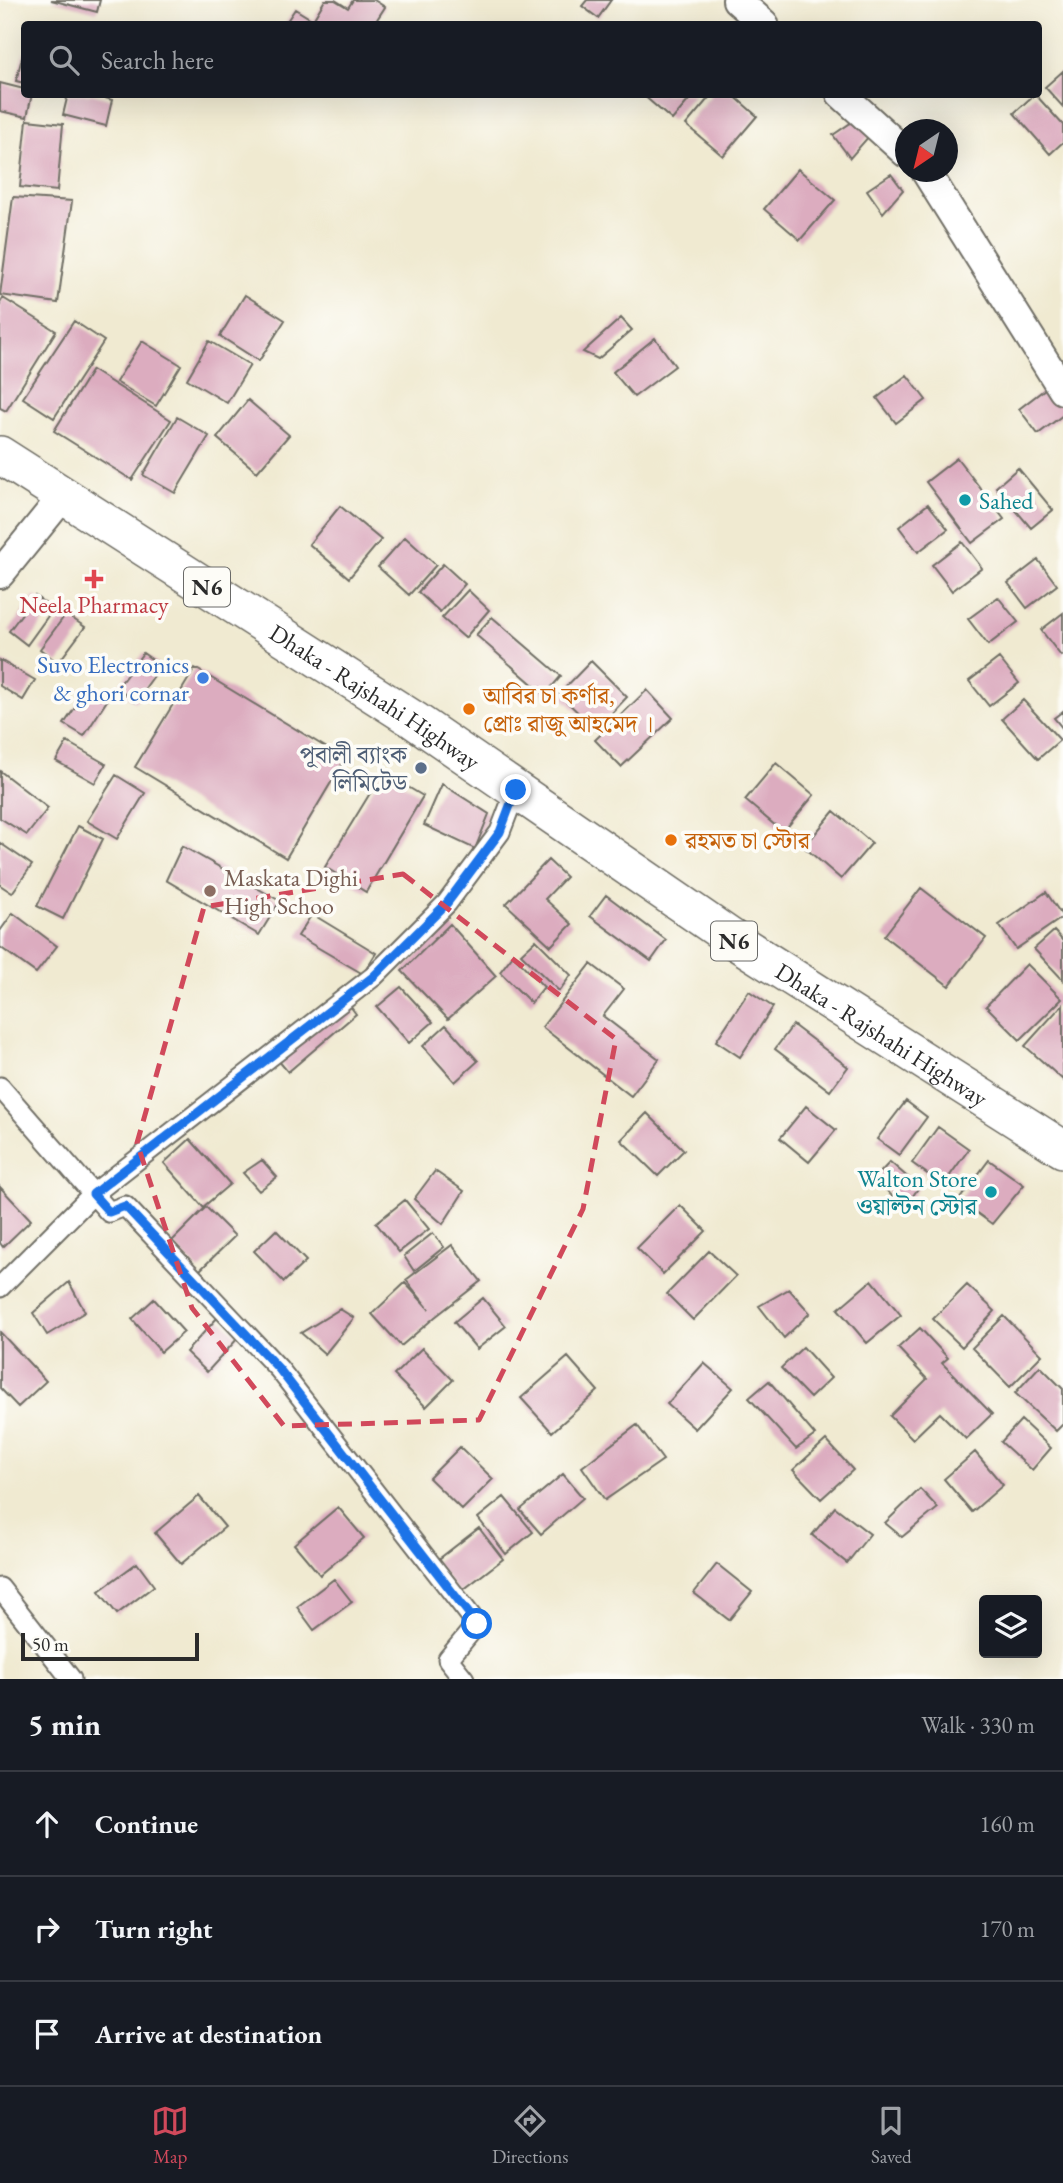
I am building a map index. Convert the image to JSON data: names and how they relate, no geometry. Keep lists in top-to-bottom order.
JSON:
{
  "streets": {
    "highway": ["N6", "Dhaka - Rajshahi Highway"]
  },
  "places": {
    "other": [
      "Sahed",
      "Suvo Electronics & ghori cornar",
      "আবির চা কর্ণার, প্রোঃ রাজু আহমেদ ।",
      "পূবালী ব্যাংক লিমিটেড",
      "রহমত চা স্টোর",
      "Maskata Dighi High Schoo",
      "Walton Store ওয়াল্টন স্টোর"
    ],
    "health": ["Neela Pharmacy"]
  },
  "scale_bar": "50 m",
  "north": "bottom left",
  "page": {
    "search": "Search here",
    "scale": "50 m",
    "heading": ["5 min", "Walk · 330 m"],
    "list": [
      ["Continue", "160 m"],
      ["Turn right", "170 m"],
      "Arrive at destination"
    ],
    "nav": ["Map", "Directions", "Saved"]
  }
}
